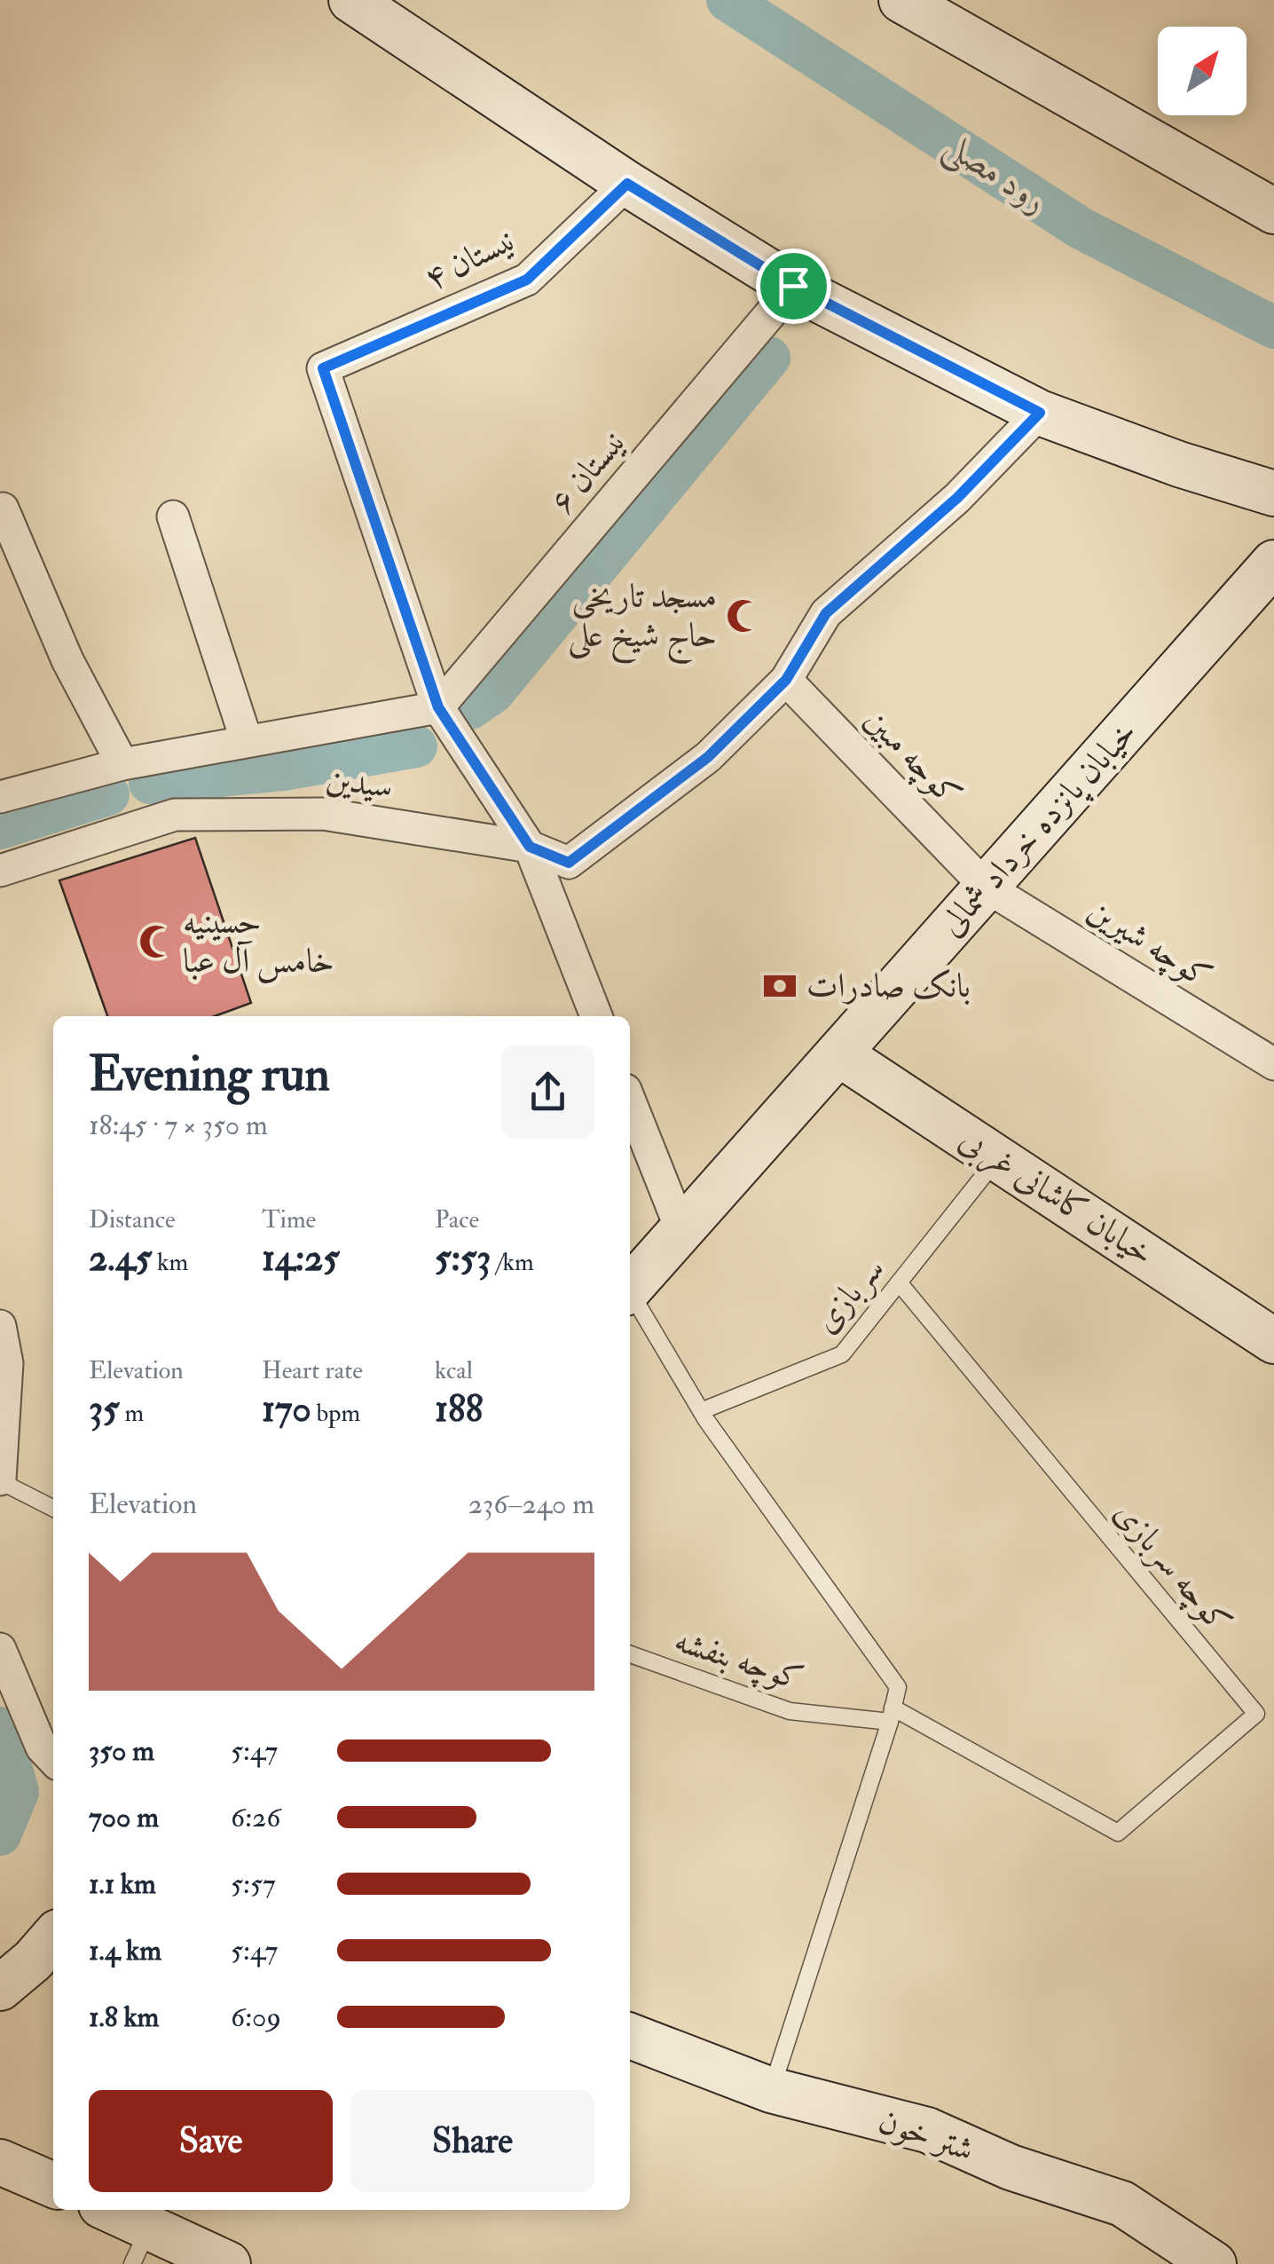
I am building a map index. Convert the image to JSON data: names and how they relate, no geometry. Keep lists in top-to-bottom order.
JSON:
{
  "streets": {
    "street": [
      "نیستان ۴",
      "نیستان ۶",
      "کوچه مبین",
      "سیدین",
      "خیابان پانزده خرداد شمالی",
      "کوچه شیرین",
      "خیابان کاشانی غربی",
      "شتر خون"
    ],
    "lane": ["سربازی", "کوچه سربازی", "کوچه بنفشه"]
  },
  "crossings": [
    ["نیستان ۴", "نیستان ۶"],
    ["کوچه مبین", "سیدین"],
    ["کوچه مبین", "خیابان پانزده خرداد شمالی"],
    ["کوچه مبین", "کوچه شیرین"],
    ["خیابان پانزده خرداد شمالی", "کوچه شیرین"],
    ["خیابان پانزده خرداد شمالی", "خیابان کاشانی غربی"],
    ["خیابان کاشانی غربی", "سربازی"],
    ["سربازی", "کوچه سربازی"],
    ["کوچه سربازی", "کوچه بنفشه"]
  ],
  "water": ["رود مصلی"],
  "places": {
    "mosque": ["مسجد تاریخی حاج شیخ علی", "حسینیه خامس آل عبا"],
    "bank": ["بانک صادرات"]
  },
  "north": "top right",
  "page": {
    "heading": ["Evening run", "18:45 · 7 × 350 m"],
    "stats": [
      ["Distance", "2.45 km"],
      ["Time", "14:25"],
      ["Pace", "5:53 /km"],
      ["Elevation", "35 m"],
      ["Heart rate", "170 bpm"],
      ["kcal", "188"]
    ],
    "chart": ["Elevation", "236–240 m"],
    "list": [
      {
        "name": "350 m",
        "note": "5:47"
      },
      {
        "name": "700 m",
        "note": "6:26"
      },
      {
        "name": "1.1 km",
        "note": "5:57"
      },
      {
        "name": "1.4 km",
        "note": "5:47"
      },
      {
        "name": "1.8 km",
        "note": "6:09"
      }
    ],
    "buttons": ["Save", "Share"]
  }
}
